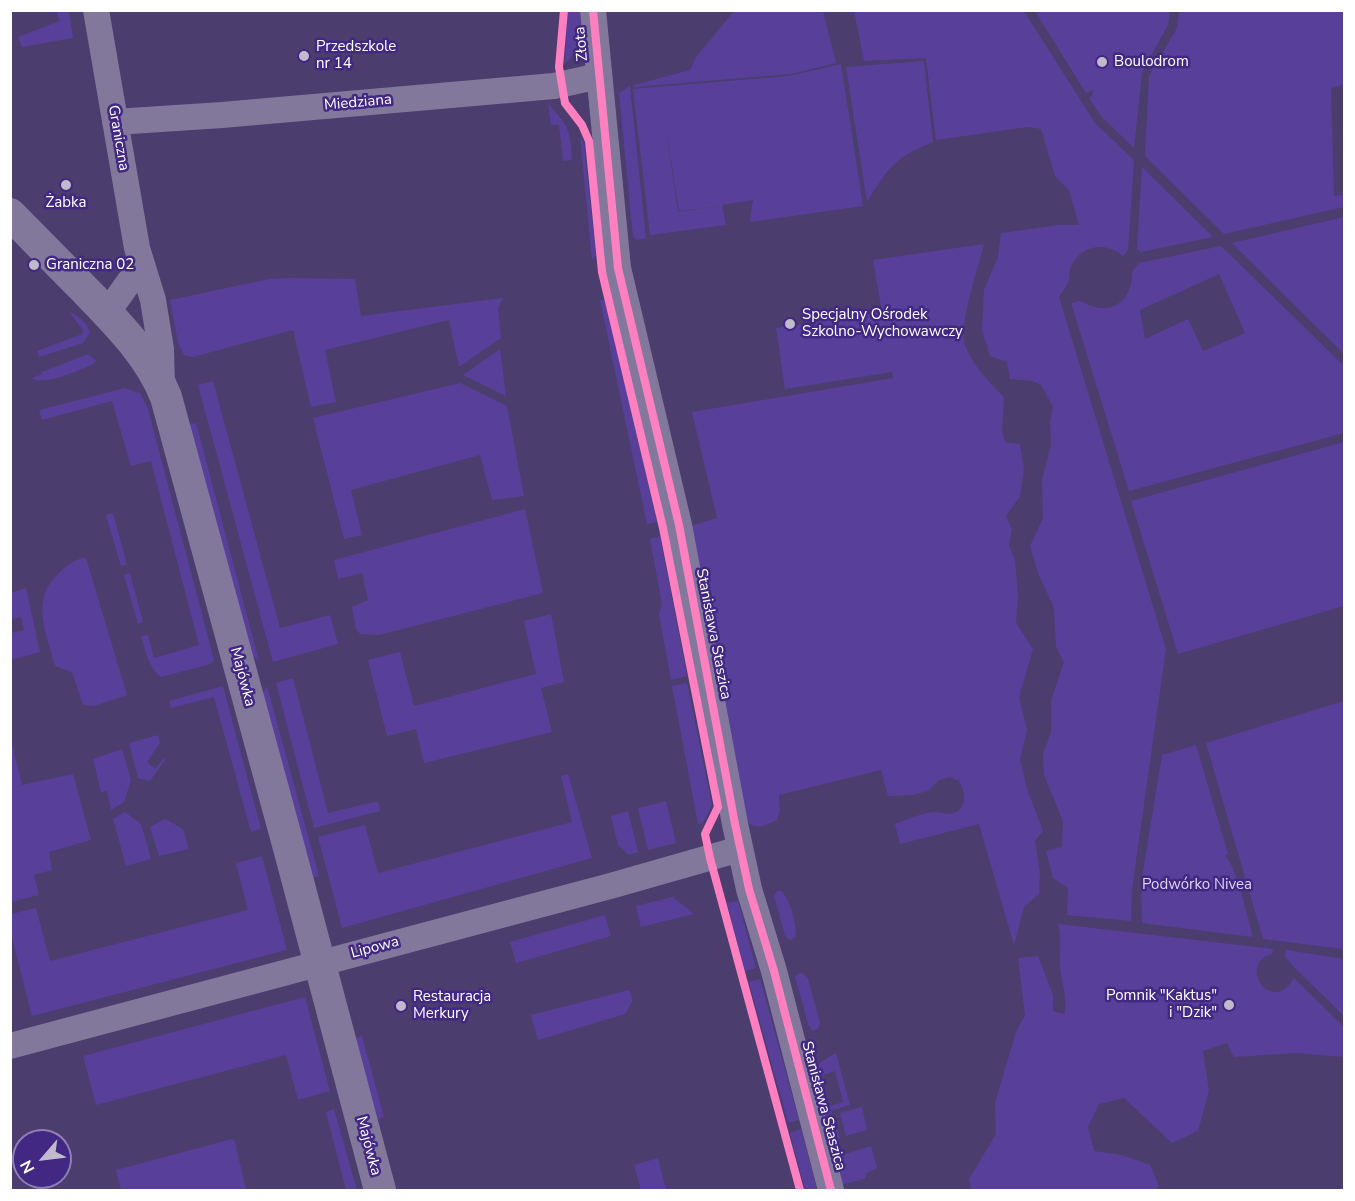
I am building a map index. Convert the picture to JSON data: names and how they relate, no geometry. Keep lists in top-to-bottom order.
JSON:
{
  "streets": {
    "street": [
      "Złota",
      "Miedziana",
      "Graniczna",
      "Stanisława Staszica",
      "Majówka",
      "Lipowa"
    ]
  },
  "crossings": [
    ["Złota", "Miedziana"],
    ["Złota", "Stanisława Staszica"],
    ["Miedziana", "Graniczna"],
    ["Miedziana", "Stanisława Staszica"],
    ["Graniczna", "Majówka"],
    ["Stanisława Staszica", "Lipowa"],
    ["Majówka", "Lipowa"]
  ],
  "parks": ["Podwórko Nivea"],
  "places": [
    "Przedszkole nr 14",
    "Boulodrom",
    "Żabka",
    "Graniczna 02",
    "Specjalny Ośrodek Szkolno-Wychowawczy",
    "Pomnik \"Kaktus\" i \"Dzik\"",
    "Restauracja Merkury"
  ],
  "north": "bottom left"
}
